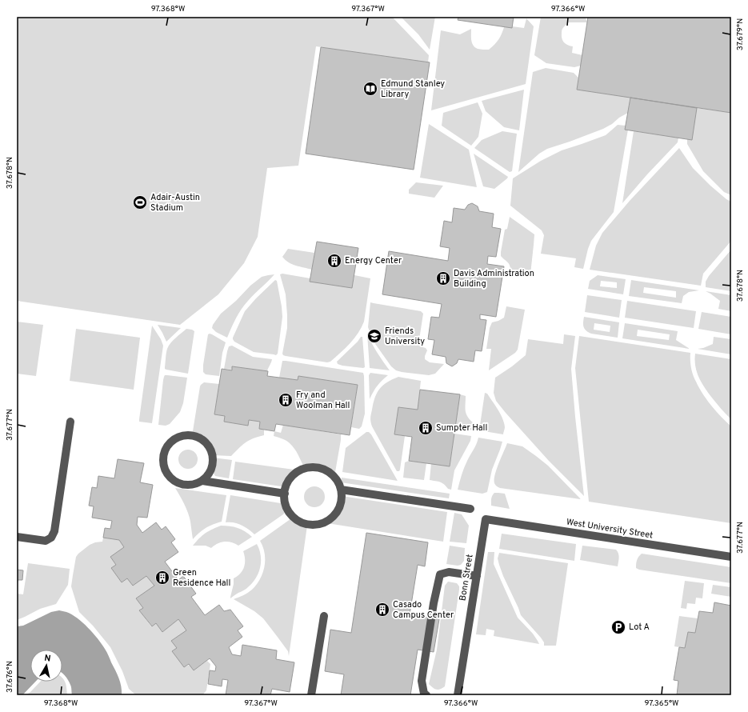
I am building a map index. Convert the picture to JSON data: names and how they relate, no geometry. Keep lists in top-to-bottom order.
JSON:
{
  "streets": {
    "street": ["West University Street", "Bonn Street"]
  },
  "crossings": [
    ["West University Street", "Bonn Street"]
  ],
  "places": {
    "library": ["Edmund Stanley Library"],
    "sports": ["Adair-Austin Stadium"],
    "building": [
      "Energy Center",
      "Davis Administration Building",
      "Fry and Woolman Hall",
      "Sumpter Hall",
      "Green Residence Hall",
      "Casado Campus Center"
    ],
    "school or university": ["Friends University"],
    "parking": ["Lot A"]
  },
  "north": "top",
  "coordinates": [
    "97.368°W",
    "97.367°W",
    "97.366°W",
    "37.679°N",
    "37.678°N",
    "37.677°N",
    "37.676°N",
    "97.365°W"
  ]
}
